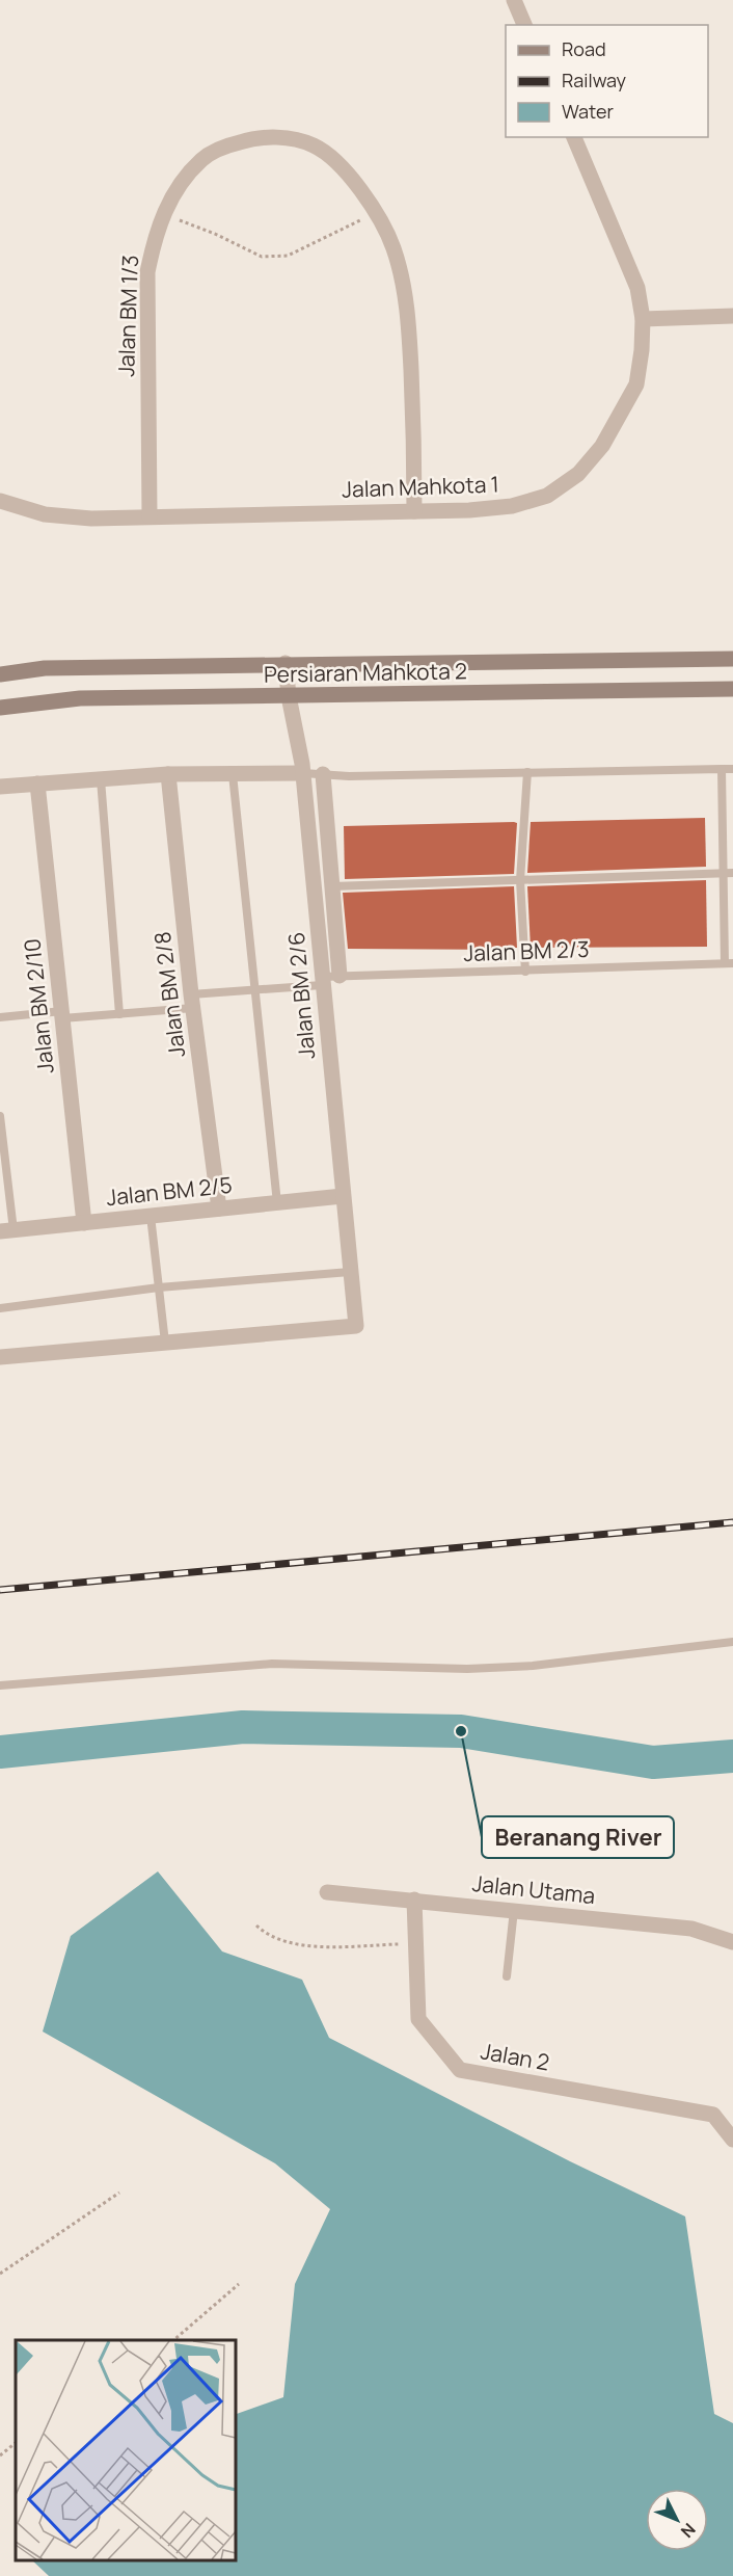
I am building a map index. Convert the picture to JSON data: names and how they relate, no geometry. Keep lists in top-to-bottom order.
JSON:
{
  "streets": {
    "main road": ["Persiaran Mahkota 2"],
    "street": [
      "Jalan BM 1/3",
      "Jalan Mahkota 1",
      "Jalan BM 2/8",
      "Jalan BM 2/6",
      "Jalan BM 2/10",
      "Jalan BM 2/5",
      "Jalan Utama",
      "Jalan 2"
    ],
    "lane": ["Jalan BM 2/3"]
  },
  "crossings": [
    ["Jalan BM 1/3", "Jalan Mahkota 1"],
    ["Persiaran Mahkota 2", "Jalan BM 2/6"],
    ["Jalan BM 2/3", "Jalan BM 2/8"],
    ["Jalan BM 2/3", "Jalan BM 2/6"],
    ["Jalan BM 2/3", "Jalan BM 2/10"],
    ["Jalan BM 2/8", "Jalan BM 2/5"],
    ["Jalan BM 2/6", "Jalan BM 2/5"],
    ["Jalan BM 2/10", "Jalan BM 2/5"],
    ["Jalan Utama", "Jalan 2"]
  ],
  "places": ["Beranang River"],
  "legend": ["Road", "Railway", "Water"],
  "north": "bottom right"
}
